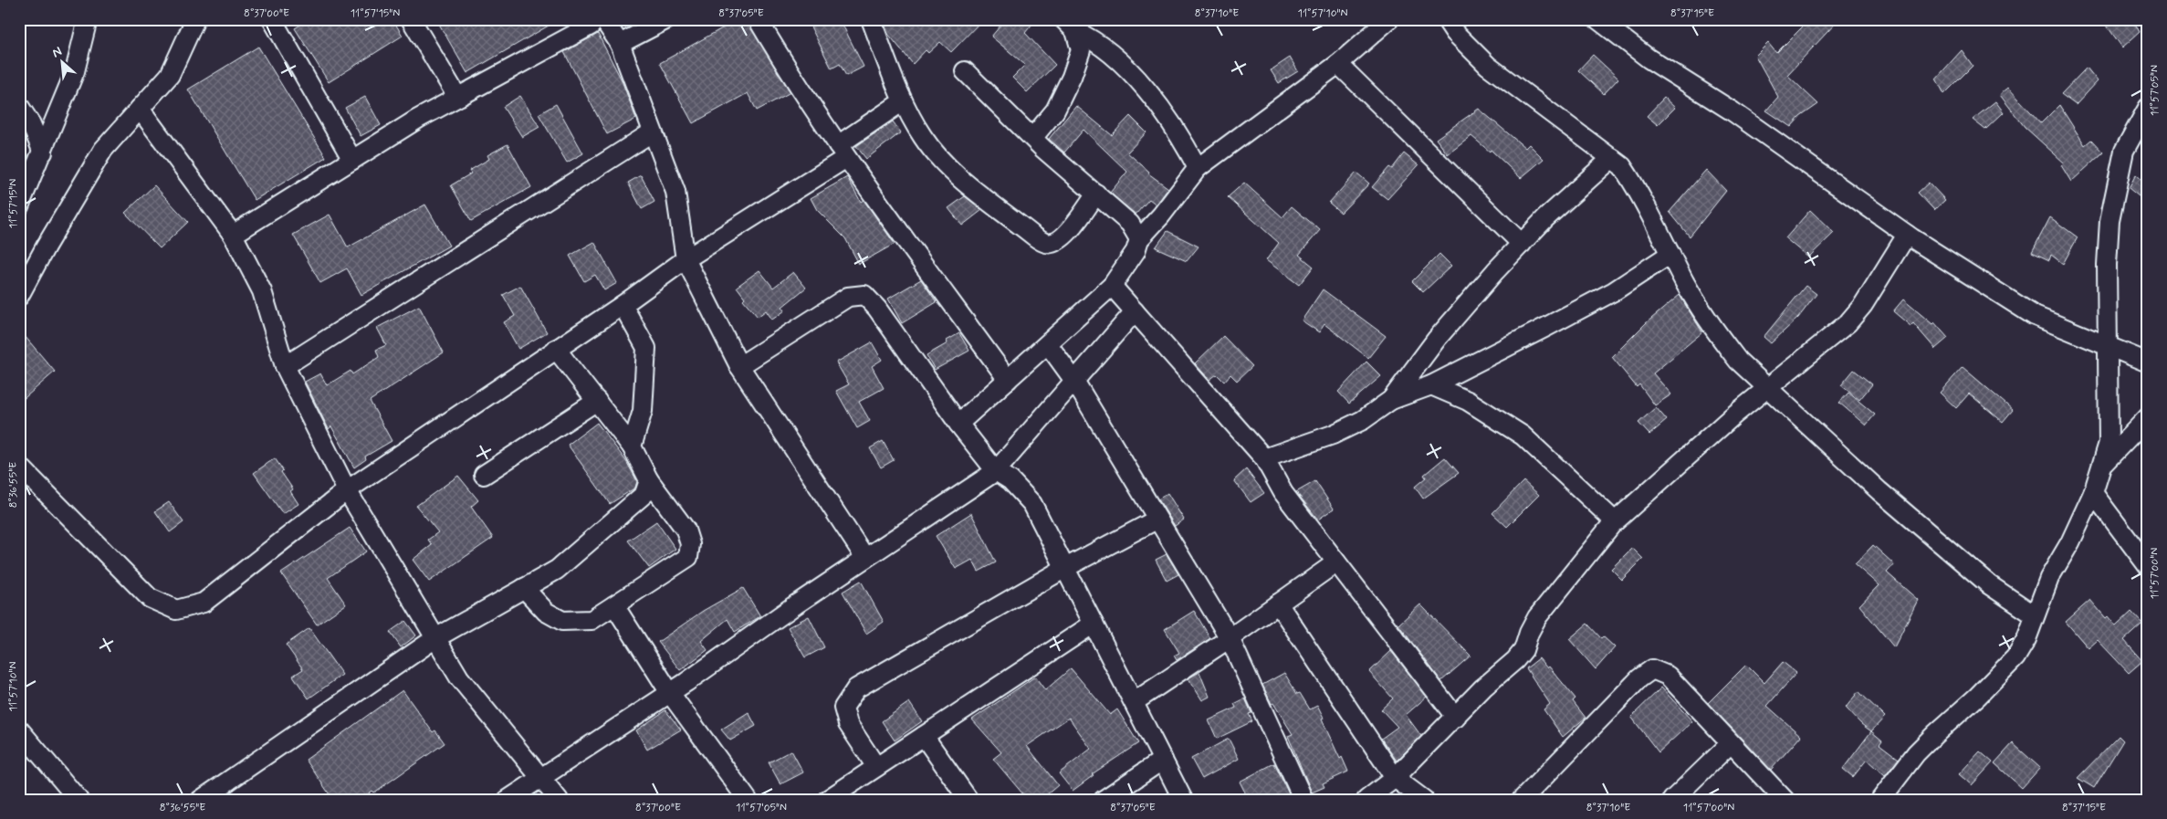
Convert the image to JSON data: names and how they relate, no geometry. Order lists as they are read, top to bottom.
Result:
{
  "north": "top left",
  "coordinates": [
    "8°37'00\"E",
    "11°57'15\"N",
    "8°37'05\"E",
    "8°37'10\"E",
    "11°57'10\"N",
    "8°37'15\"E",
    "11°57'05\"N",
    "8°36'55\"E",
    "11°57'00\"N"
  ]
}
